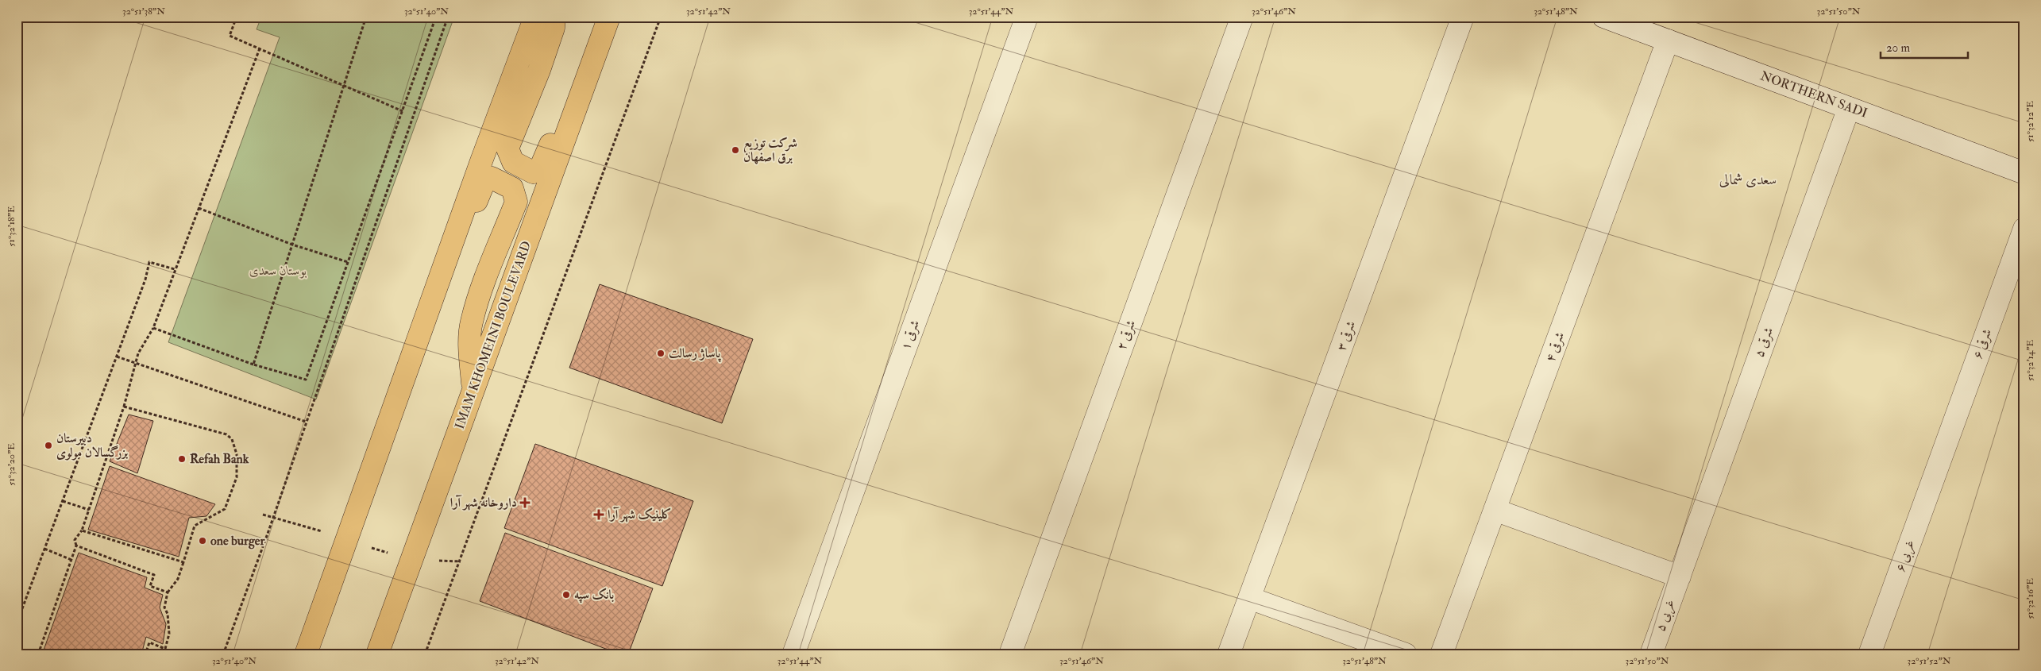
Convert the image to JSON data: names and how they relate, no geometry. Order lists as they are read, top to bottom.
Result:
{
  "streets": {
    "main road": ["IMAM KHOMEINI BOULEVARD"],
    "street": [
      "NORTHERN SADI",
      "۱ شرقی",
      "۲ شرقی",
      "۳ شرقی",
      "۵ شرقی",
      "۶ شرقی",
      "۴ شرقی",
      "۶ غربی",
      "۵ غربی"
    ]
  },
  "crossings": [
    ["NORTHERN SADI", "۵ شرقی"],
    ["NORTHERN SADI", "۴ شرقی"],
    ["۵ شرقی", "۵ غربی"],
    ["۶ شرقی", "۶ غربی"]
  ],
  "districts": ["سعدی شمالی"],
  "parks": ["بوستان سعدی"],
  "places": {
    "other": [
      "شرکت توزیع برق اصفهان",
      "پاساژ رسالت",
      "دبیرستان بزرگسالان مولوی",
      "Refah Bank",
      "one burger",
      "بانک سپه"
    ],
    "health": ["داروخانه شهر آرا", "کلینیک شهر آرا"]
  },
  "scale_bar": "20 m",
  "coordinates": [
    "32°51'38\"N",
    "32°51'40\"N",
    "32°51'42\"N",
    "32°51'44\"N",
    "32°51'46\"N",
    "32°51'48\"N",
    "32°51'50\"N",
    "51°32'12\"E",
    "51°32'18\"E",
    "51°32'14\"E",
    "51°32'20\"E",
    "51°32'16\"E",
    "32°51'52\"N"
  ]
}
